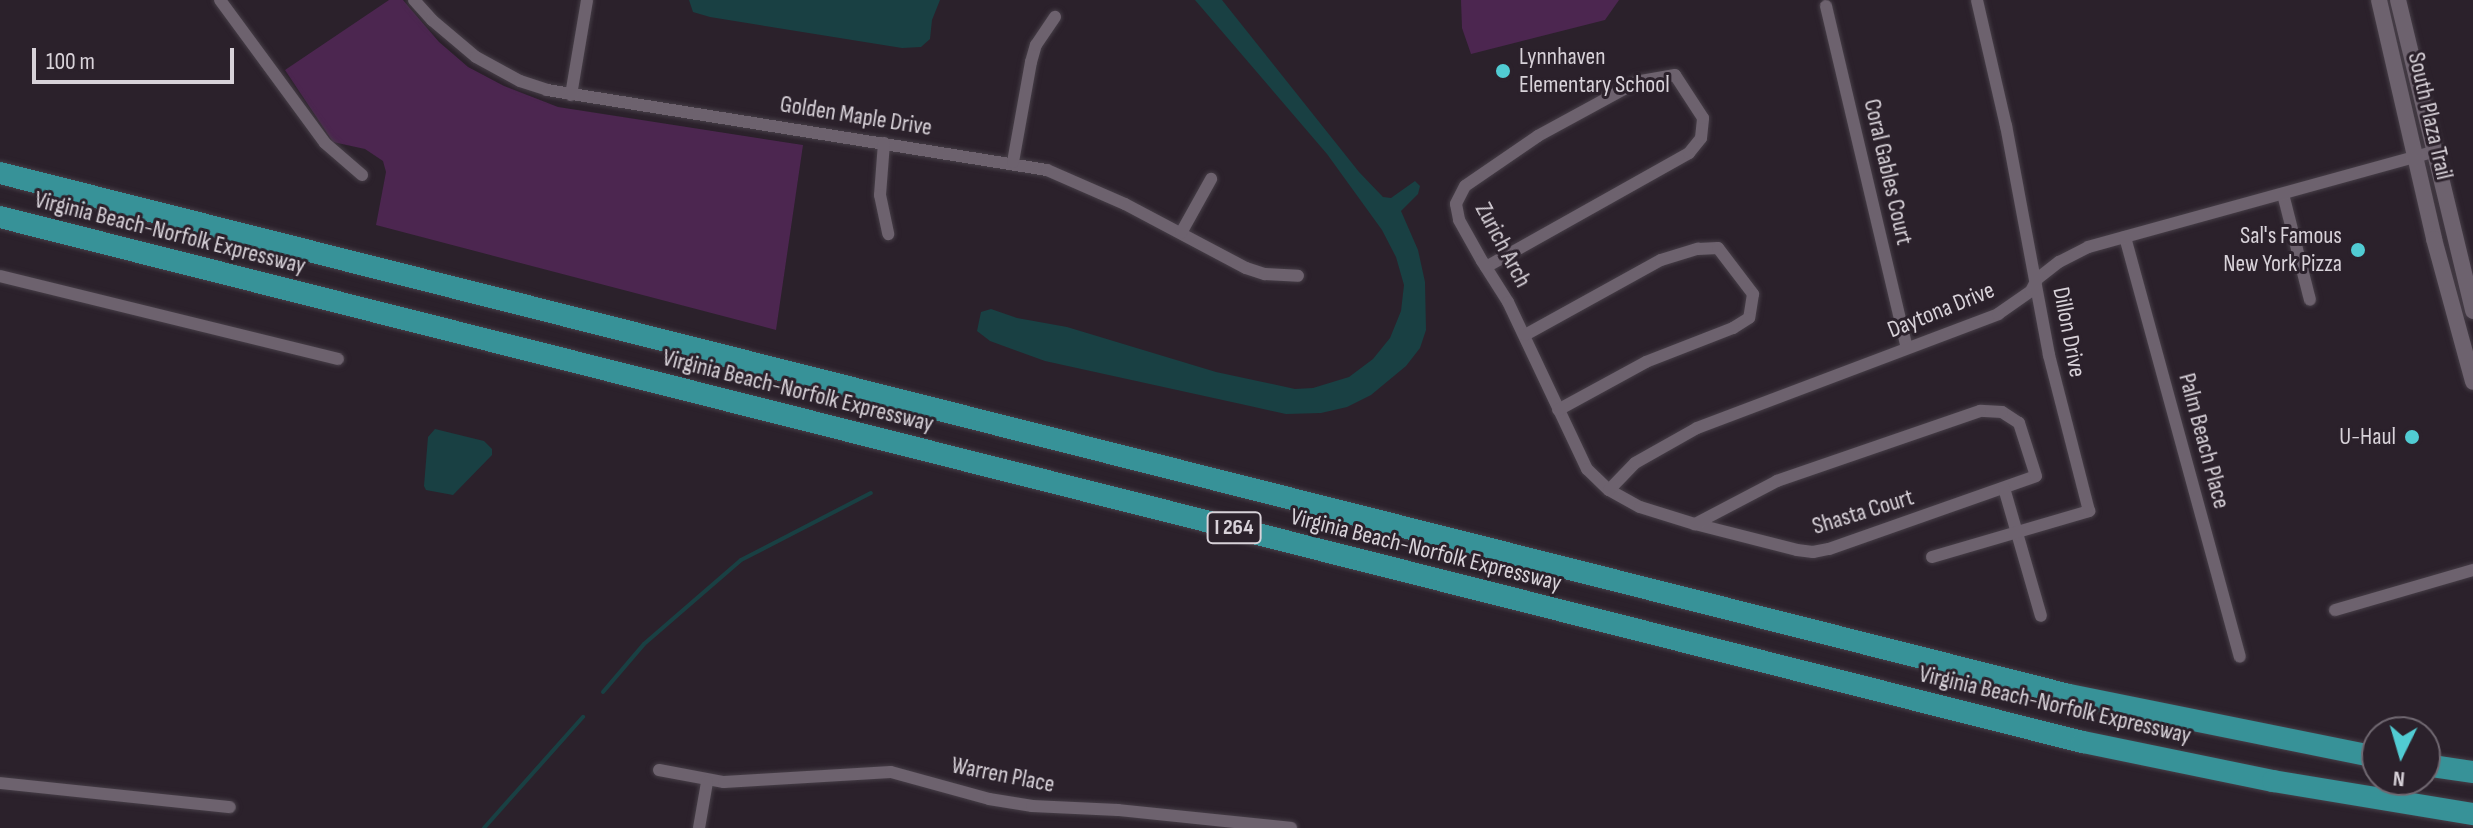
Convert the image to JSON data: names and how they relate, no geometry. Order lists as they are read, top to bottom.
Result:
{
  "streets": {
    "highway": ["Virginia Beach-Norfolk Expressway", "I 264"],
    "main road": ["South Plaza Trail"],
    "street": [
      "Golden Maple Drive",
      "Coral Gables Court",
      "Zurich Arch",
      "Daytona Drive",
      "Dillon Drive",
      "Palm Beach Place",
      "Shasta Court",
      "Warren Place"
    ]
  },
  "crossings": [
    ["South Plaza Trail", "Daytona Drive"],
    ["Coral Gables Court", "Daytona Drive"],
    ["Zurich Arch", "Daytona Drive"],
    ["Zurich Arch", "Shasta Court"],
    ["Daytona Drive", "Dillon Drive"],
    ["Daytona Drive", "Palm Beach Place"],
    ["Daytona Drive", "Shasta Court"]
  ],
  "places": ["Lynnhaven Elementary School", "Sal's Famous New York Pizza", "U-Haul"],
  "scale_bar": "100 m",
  "north": "bottom"
}
